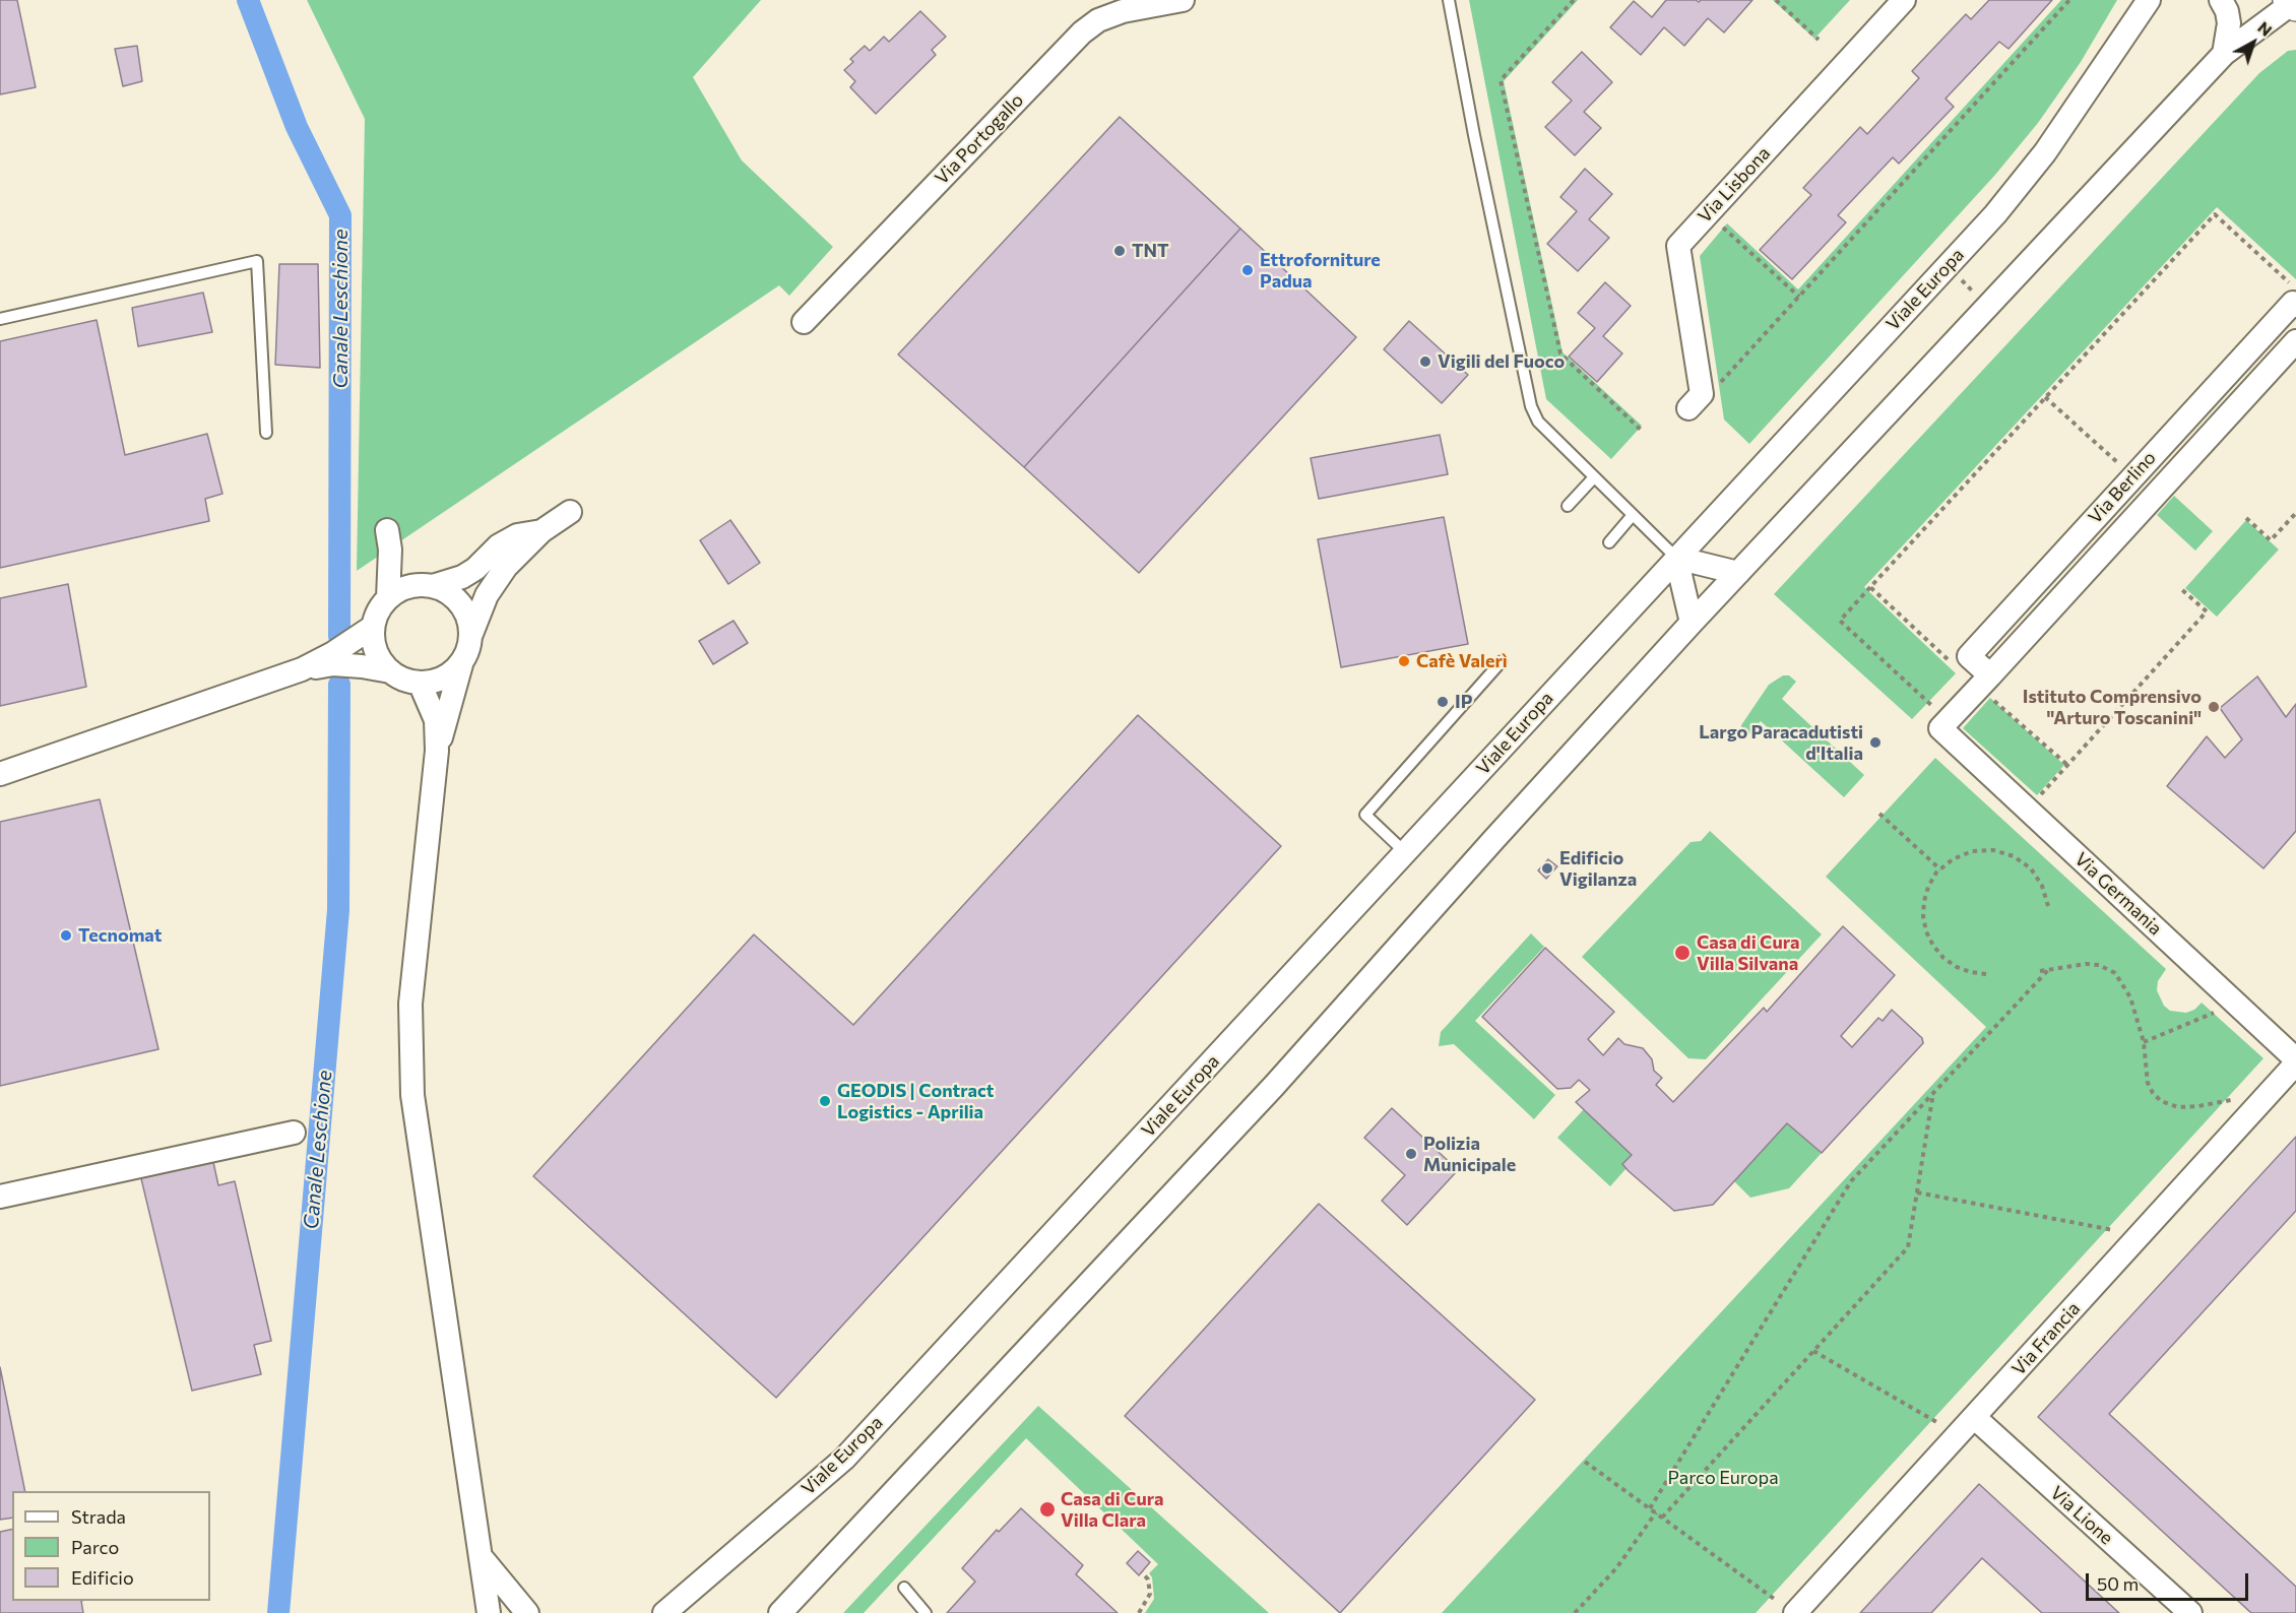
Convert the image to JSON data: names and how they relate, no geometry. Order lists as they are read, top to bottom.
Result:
{
  "streets": {
    "street": [
      "Via Portogallo",
      "Via Lisbona",
      "Viale Europa",
      "Via Berlino",
      "Via Germania",
      "Via Francia",
      "Via Lione"
    ]
  },
  "crossings": [
    ["Via Berlino", "Via Germania"],
    ["Via Germania", "Via Francia"],
    ["Via Francia", "Via Lione"]
  ],
  "water": ["Canale Leschione"],
  "parks": ["Parco Europa"],
  "places": [
    "TNT",
    "Ettroforniture Padua",
    "Vigili del Fuoco",
    "Cafè Valerì",
    "IP",
    "Istituto Comprensivo \"Arturo Toscanini\"",
    "Largo Paracadutisti d'Italia",
    "Edificio Vigilanza",
    "Tecnomat",
    "Casa di Cura Villa Silvana",
    "GEODIS | Contract Logistics - Aprilia",
    "Polizia Municipale",
    "Casa di Cura Villa Clara"
  ],
  "legend": ["Strada", "Parco", "Edificio"],
  "scale_bar": "50 m",
  "north": "top right"
}
